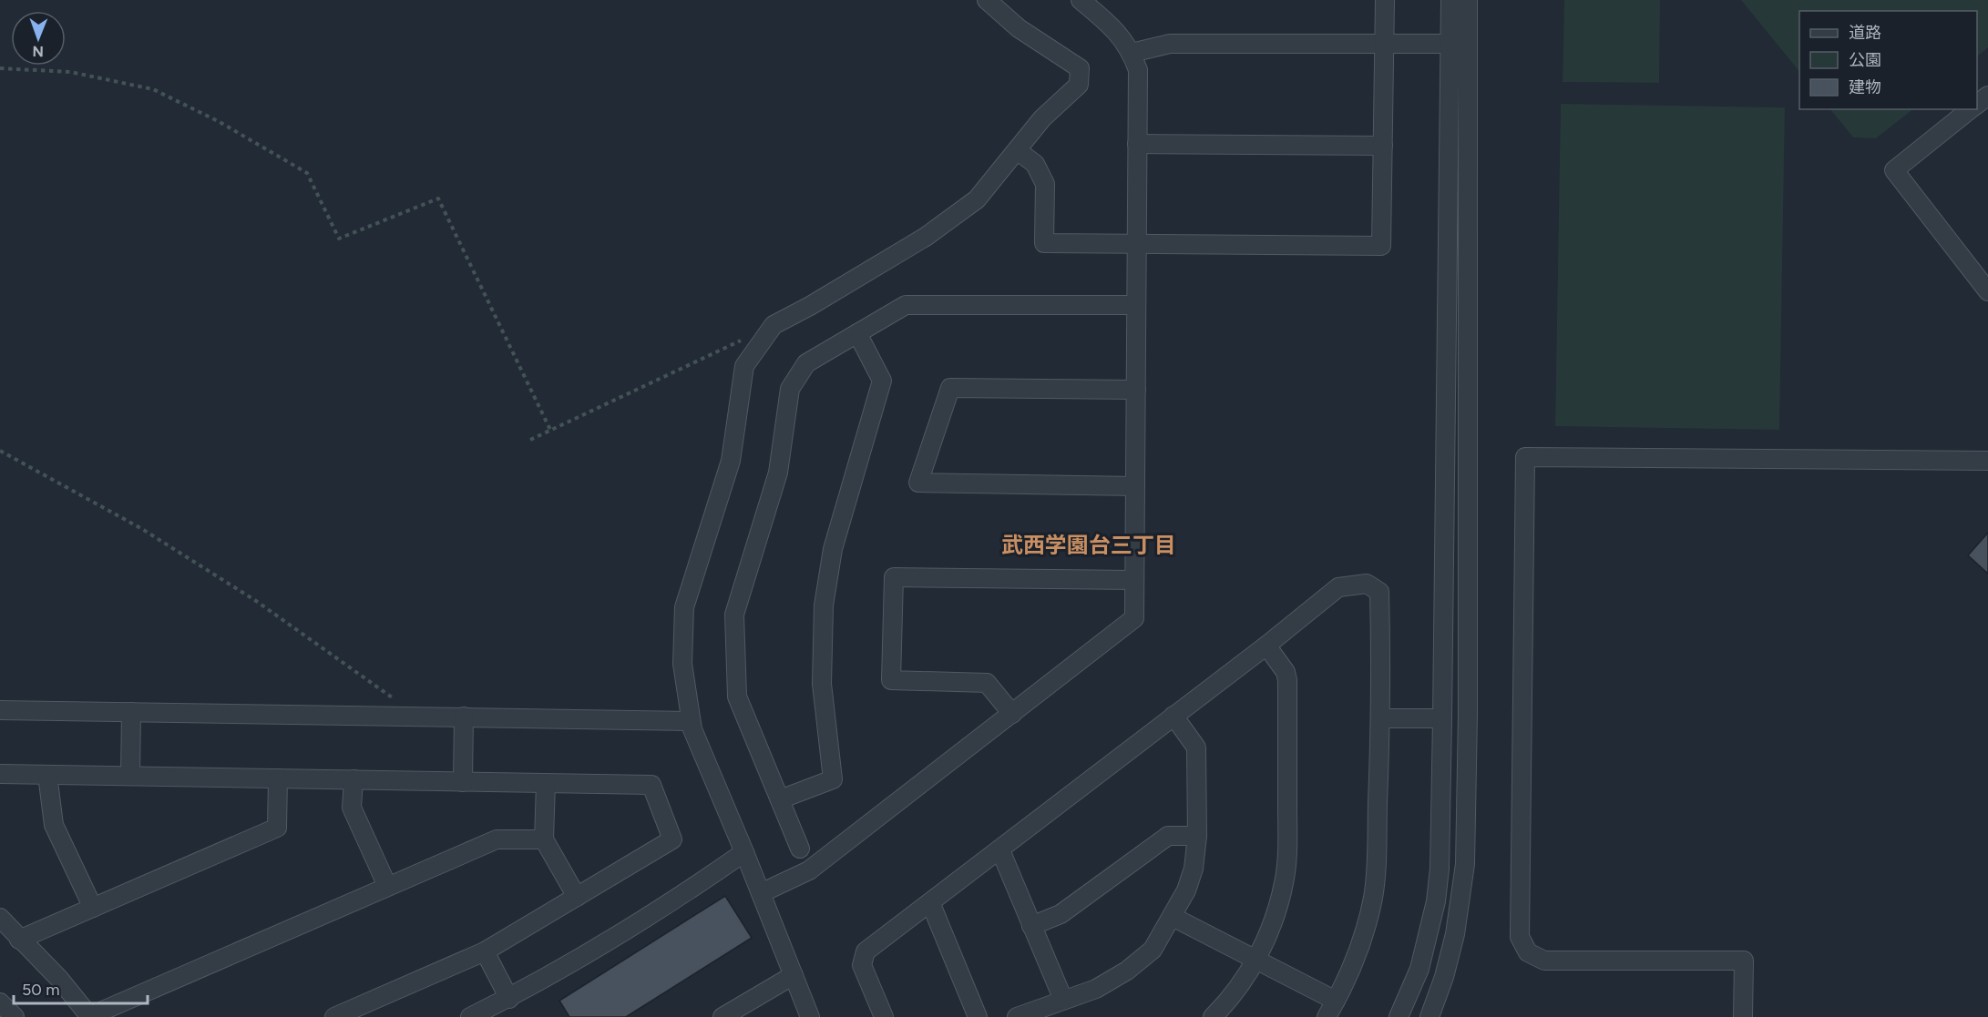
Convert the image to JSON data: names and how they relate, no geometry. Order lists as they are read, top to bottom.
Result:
{
  "districts": ["武西学園台三丁目"],
  "legend": ["道路", "公園", "建物"],
  "scale_bar": "50 m",
  "north": "bottom"
}
